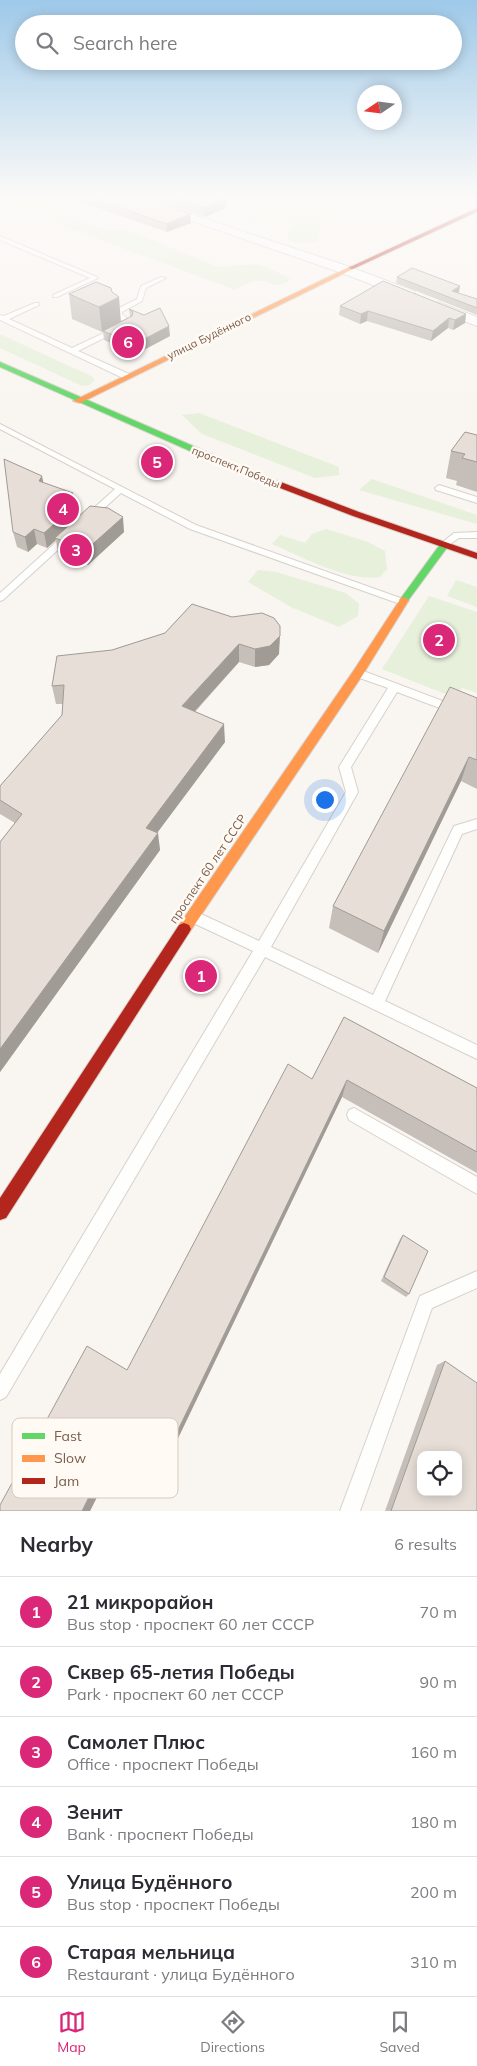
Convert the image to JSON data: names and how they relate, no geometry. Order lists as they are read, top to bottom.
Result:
{
  "streets": {
    "main road": ["улица Будённого", "проспект Победы", "проспект 60 лет СССР"]
  },
  "crossings": [
    ["улица Будённого", "проспект Победы"],
    ["проспект Победы", "проспект 60 лет СССР"]
  ],
  "legend": ["Fast", "Slow", "Jam"],
  "north": "left",
  "page": {
    "search": "Search here",
    "pins": [
      "6",
      "5",
      "4",
      "3",
      "2",
      "1"
    ],
    "heading": ["Nearby", "6 results"],
    "list": [
      {
        "mark": "1",
        "name": "21 микрорайон",
        "note": "Bus stop · проспект 60 лет СССР",
        "value": "70 m"
      },
      {
        "mark": "2",
        "name": "Сквер 65-летия Победы",
        "note": "Park · проспект 60 лет СССР",
        "value": "90 m"
      },
      {
        "mark": "3",
        "name": "Самолет Плюс",
        "note": "Office · проспект Победы",
        "value": "160 m"
      },
      {
        "mark": "4",
        "name": "Зенит",
        "note": "Bank · проспект Победы",
        "value": "180 m"
      },
      {
        "mark": "5",
        "name": "Улица Будённого",
        "note": "Bus stop · проспект Победы",
        "value": "200 m"
      },
      {
        "mark": "6",
        "name": "Старая мельница",
        "note": "Restaurant · улица Будённого",
        "value": "310 m"
      }
    ],
    "nav": ["Map", "Directions", "Saved"]
  }
}
